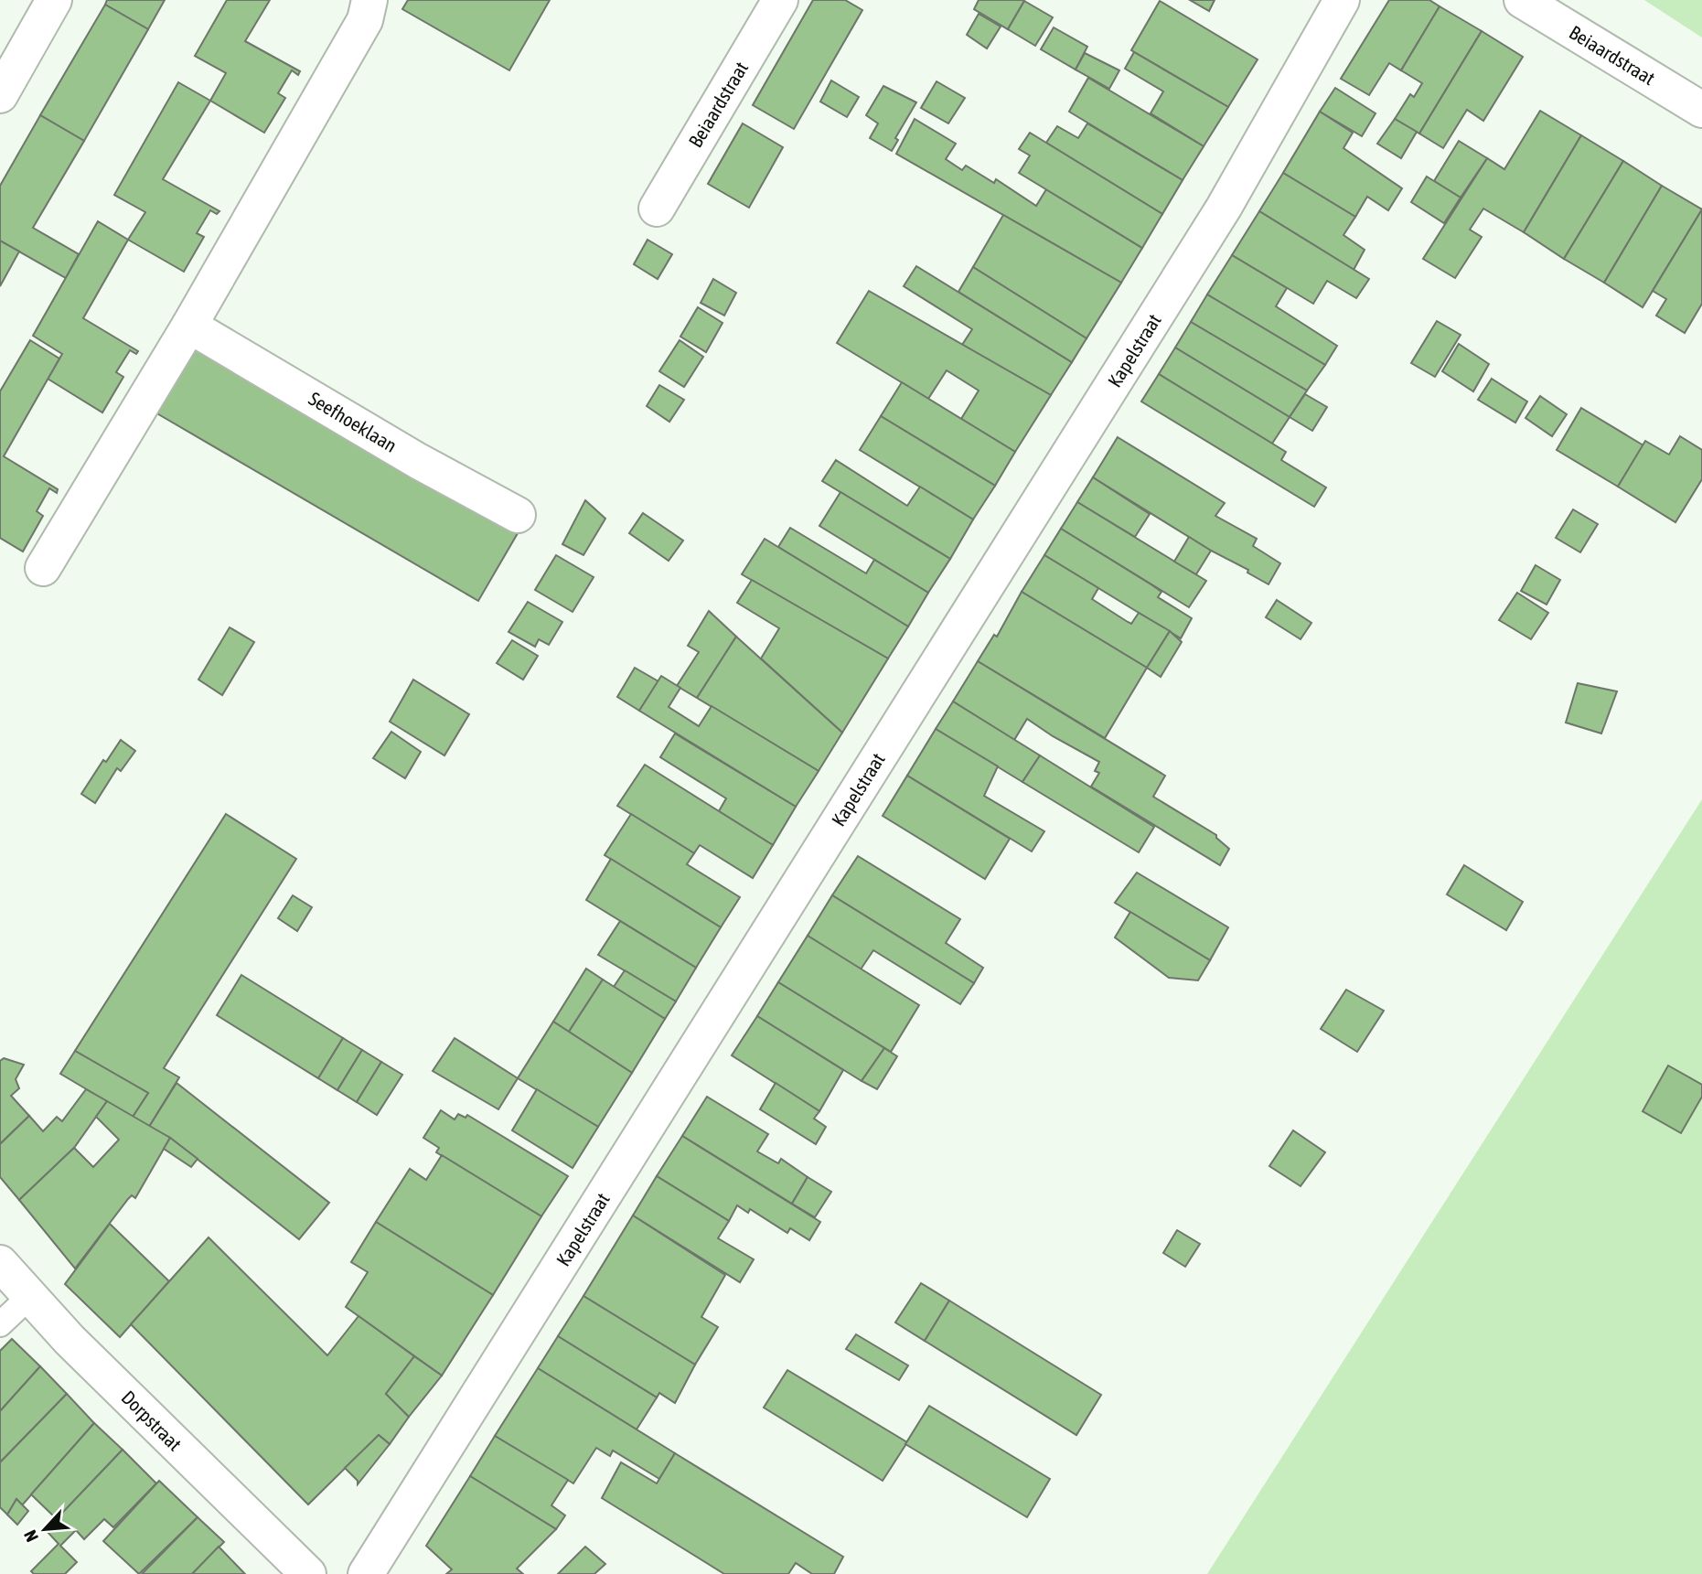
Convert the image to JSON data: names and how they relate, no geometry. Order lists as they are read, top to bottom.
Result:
{
  "streets": {
    "street": [
      "Beiaardstraat",
      "Kapelstraat",
      "Seefhoeklaan",
      "Dorpstraat"
    ]
  },
  "north": "bottom left"
}
